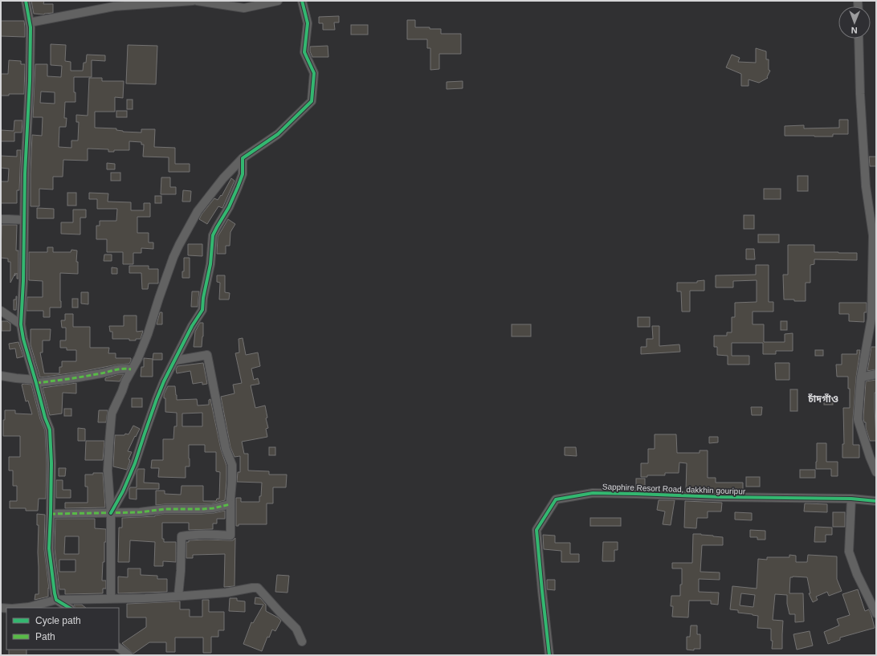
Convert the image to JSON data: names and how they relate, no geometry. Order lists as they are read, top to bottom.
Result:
{
  "streets": {
    "street": ["Sapphire Resort Road, dakkhin gouripur"]
  },
  "districts": ["চাঁদগাঁও"],
  "legend": ["Cycle path", "Path"],
  "north": "bottom"
}
